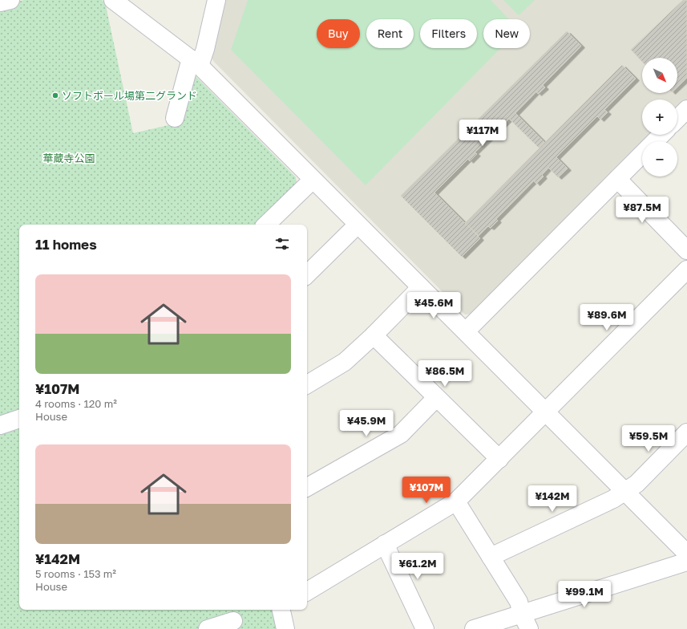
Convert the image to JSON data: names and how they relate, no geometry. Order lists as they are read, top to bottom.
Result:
{
  "parks": ["華蔵寺公園"],
  "places": ["ソフトボール場第二グランド"],
  "north": "bottom right",
  "page": {
    "chip": [
      "Buy",
      "Rent",
      "Filters",
      "New"
    ],
    "map_buttons": ["+", "−"],
    "price": [
      "¥117M",
      "¥87.5M",
      "¥45.6M",
      "¥89.6M",
      "¥86.5M",
      "¥45.9M",
      "¥59.5M",
      "¥107M",
      "¥142M",
      "¥61.2M",
      "¥99.1M"
    ],
    "heading": "11 homes",
    "list": [
      {
        "name": "¥107M",
        "note": "4 rooms · 120 m² · House"
      },
      {
        "name": "¥142M",
        "note": "5 rooms · 153 m² · House"
      }
    ]
  }
}
